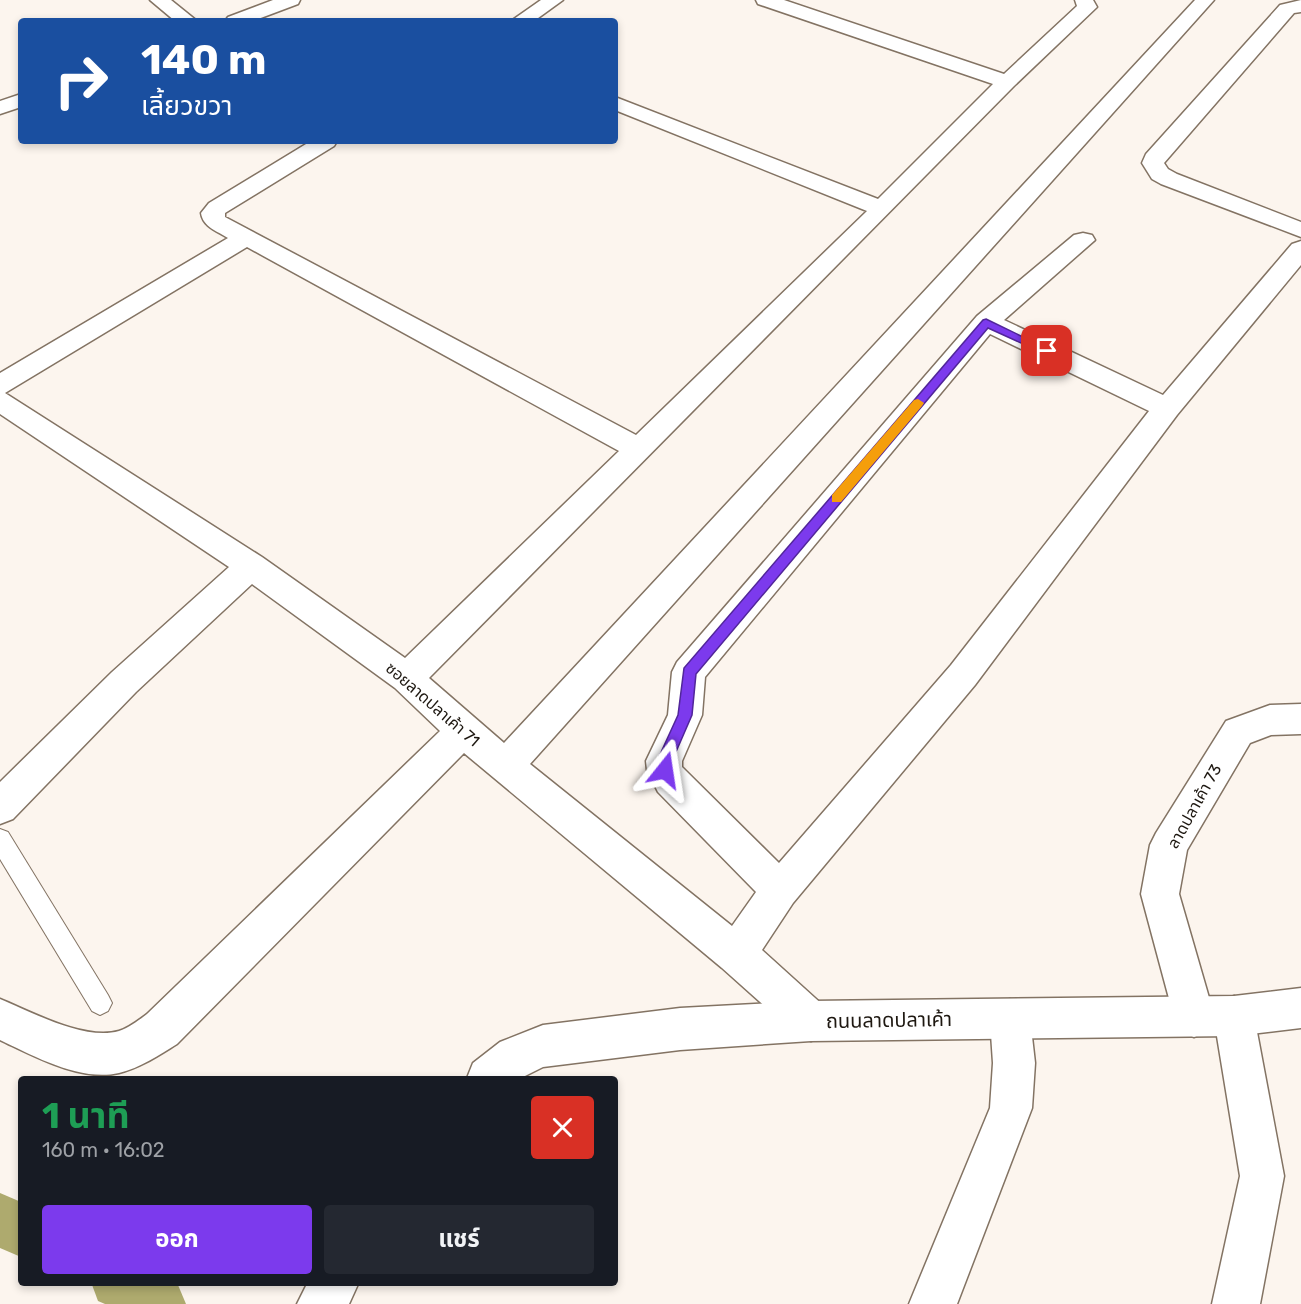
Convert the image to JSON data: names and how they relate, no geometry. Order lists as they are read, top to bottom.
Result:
{
  "streets": {
    "street": ["ซอยลาดปลาเค้า 71", "ลาดปลาเค้า 73", "ถนนลาดปลาเค้า"]
  },
  "crossings": [
    ["ซอยลาดปลาเค้า 71", "ถนนลาดปลาเค้า"],
    ["ลาดปลาเค้า 73", "ถนนลาดปลาเค้า"]
  ],
  "page": {
    "turn": ["140 m", "เลี้ยวขวา"],
    "heading": ["1 นาที", "160 m · 16:02"],
    "buttons": ["ออก", "แชร์"]
  }
}
